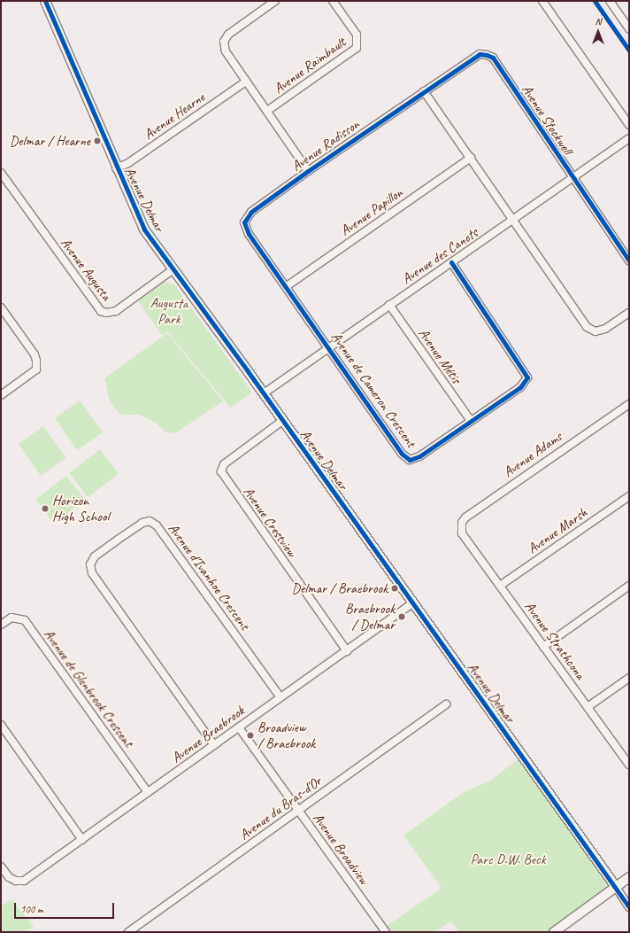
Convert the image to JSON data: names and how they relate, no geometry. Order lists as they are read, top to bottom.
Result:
{
  "streets": {
    "street": [
      "Avenue Raimbault",
      "Avenue Hearne",
      "Avenue Stockwell",
      "Avenue Radisson",
      "Avenue Delmar",
      "Avenue Papillon",
      "Avenue des Canots",
      "Avenue Augusta",
      "Avenue Métis",
      "Avenue de Cameron Crescent",
      "Avenue Adams",
      "Avenue Crestview",
      "Avenue Marsh",
      "Avenue d'Ivanhoe Crescent",
      "Avenue Strathcona",
      "Avenue de Glenbrook Crescent",
      "Avenue Braebrook",
      "Avenue du Bras-d'Or",
      "Avenue Broadview"
    ]
  },
  "crossings": [
    ["Avenue Raimbault", "Avenue Hearne"],
    ["Avenue Raimbault", "Avenue Radisson"],
    ["Avenue Hearne", "Avenue Delmar"],
    ["Avenue Stockwell", "Avenue Radisson"],
    ["Avenue Stockwell", "Avenue des Canots"],
    ["Avenue Radisson", "Avenue de Cameron Crescent"],
    ["Avenue Delmar", "Avenue des Canots"],
    ["Avenue Delmar", "Avenue Augusta"],
    ["Avenue Delmar", "Avenue Crestview"],
    ["Avenue Delmar", "Avenue Braebrook"],
    ["Avenue Papillon", "Avenue de Cameron Crescent"],
    ["Avenue des Canots", "Avenue Métis"],
    ["Avenue des Canots", "Avenue de Cameron Crescent"],
    ["Avenue Métis", "Avenue de Cameron Crescent"],
    ["Avenue Adams", "Avenue Strathcona"],
    ["Avenue Crestview", "Avenue Braebrook"],
    ["Avenue Marsh", "Avenue Strathcona"],
    ["Avenue d'Ivanhoe Crescent", "Avenue Braebrook"],
    ["Avenue de Glenbrook Crescent", "Avenue Braebrook"],
    ["Avenue Braebrook", "Avenue Broadview"],
    ["Avenue du Bras-d'Or", "Avenue Broadview"]
  ],
  "parks": ["Augusta Park", "Parc D.W. Beck"],
  "places": [
    "Delmar / Hearne",
    "Horizon High School",
    "Delmar / Braebrook",
    "Braebrook / Delmar",
    "Broadview / Braebrook"
  ],
  "scale_bar": "100 m",
  "north": "top"
}
